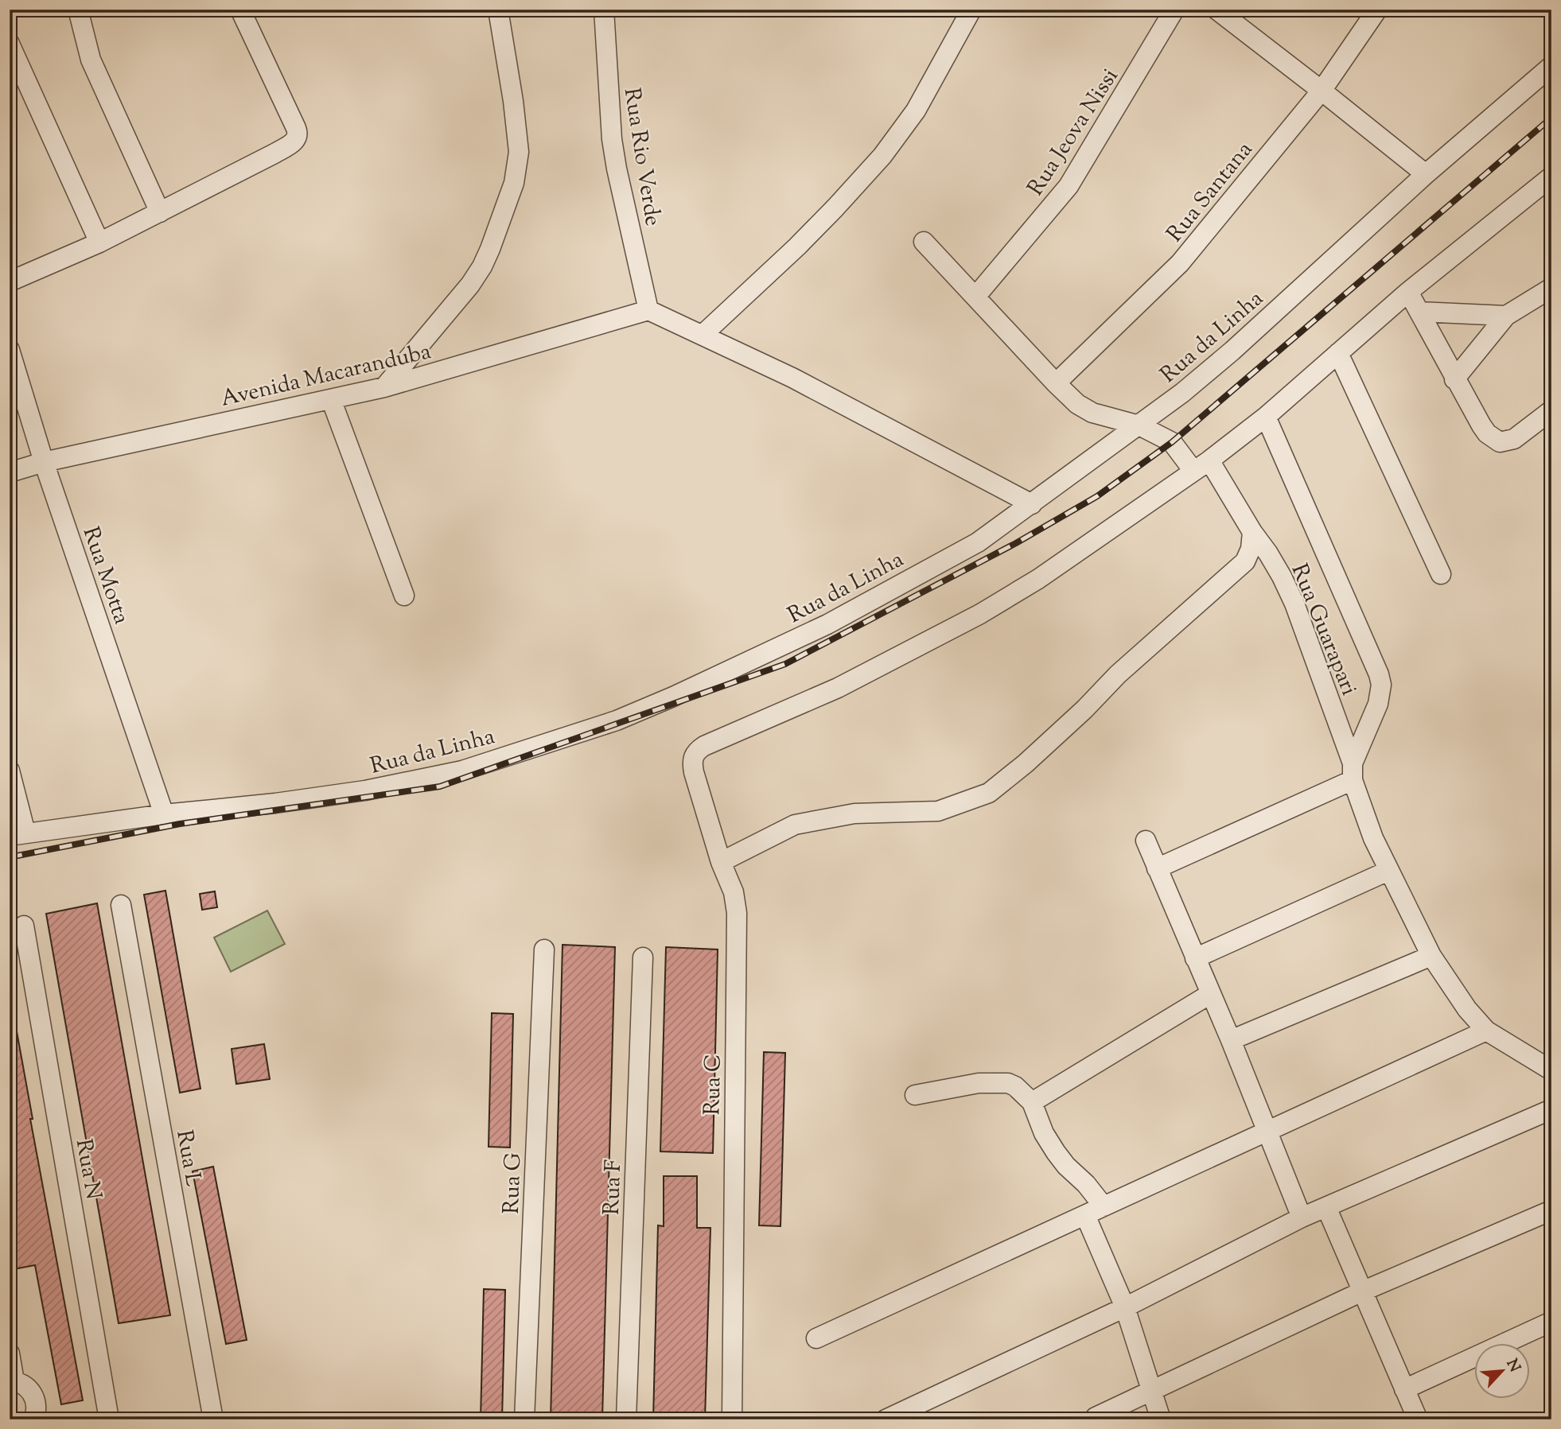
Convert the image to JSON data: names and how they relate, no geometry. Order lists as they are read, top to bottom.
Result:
{
  "streets": {
    "street": [
      "Rua Jeova Nissi",
      "Rua Rio Verde",
      "Rua Santana",
      "Rua da Linha",
      "Avenida Macaranduba",
      "Rua Motta",
      "Rua Guarapari",
      "Rua C",
      "Rua L",
      "Rua N",
      "Rua G",
      "Rua F"
    ]
  },
  "crossings": [
    ["Rua Jeova Nissi", "Rua Guarapari"],
    ["Rua Rio Verde", "Avenida Macaranduba"],
    ["Rua Santana", "Rua Guarapari"],
    ["Rua da Linha", "Rua Motta"],
    ["Rua da Linha", "Rua Guarapari"],
    ["Avenida Macaranduba", "Rua Motta"],
    ["Rua Guarapari", "Rua C"]
  ],
  "north": "top right"
}
